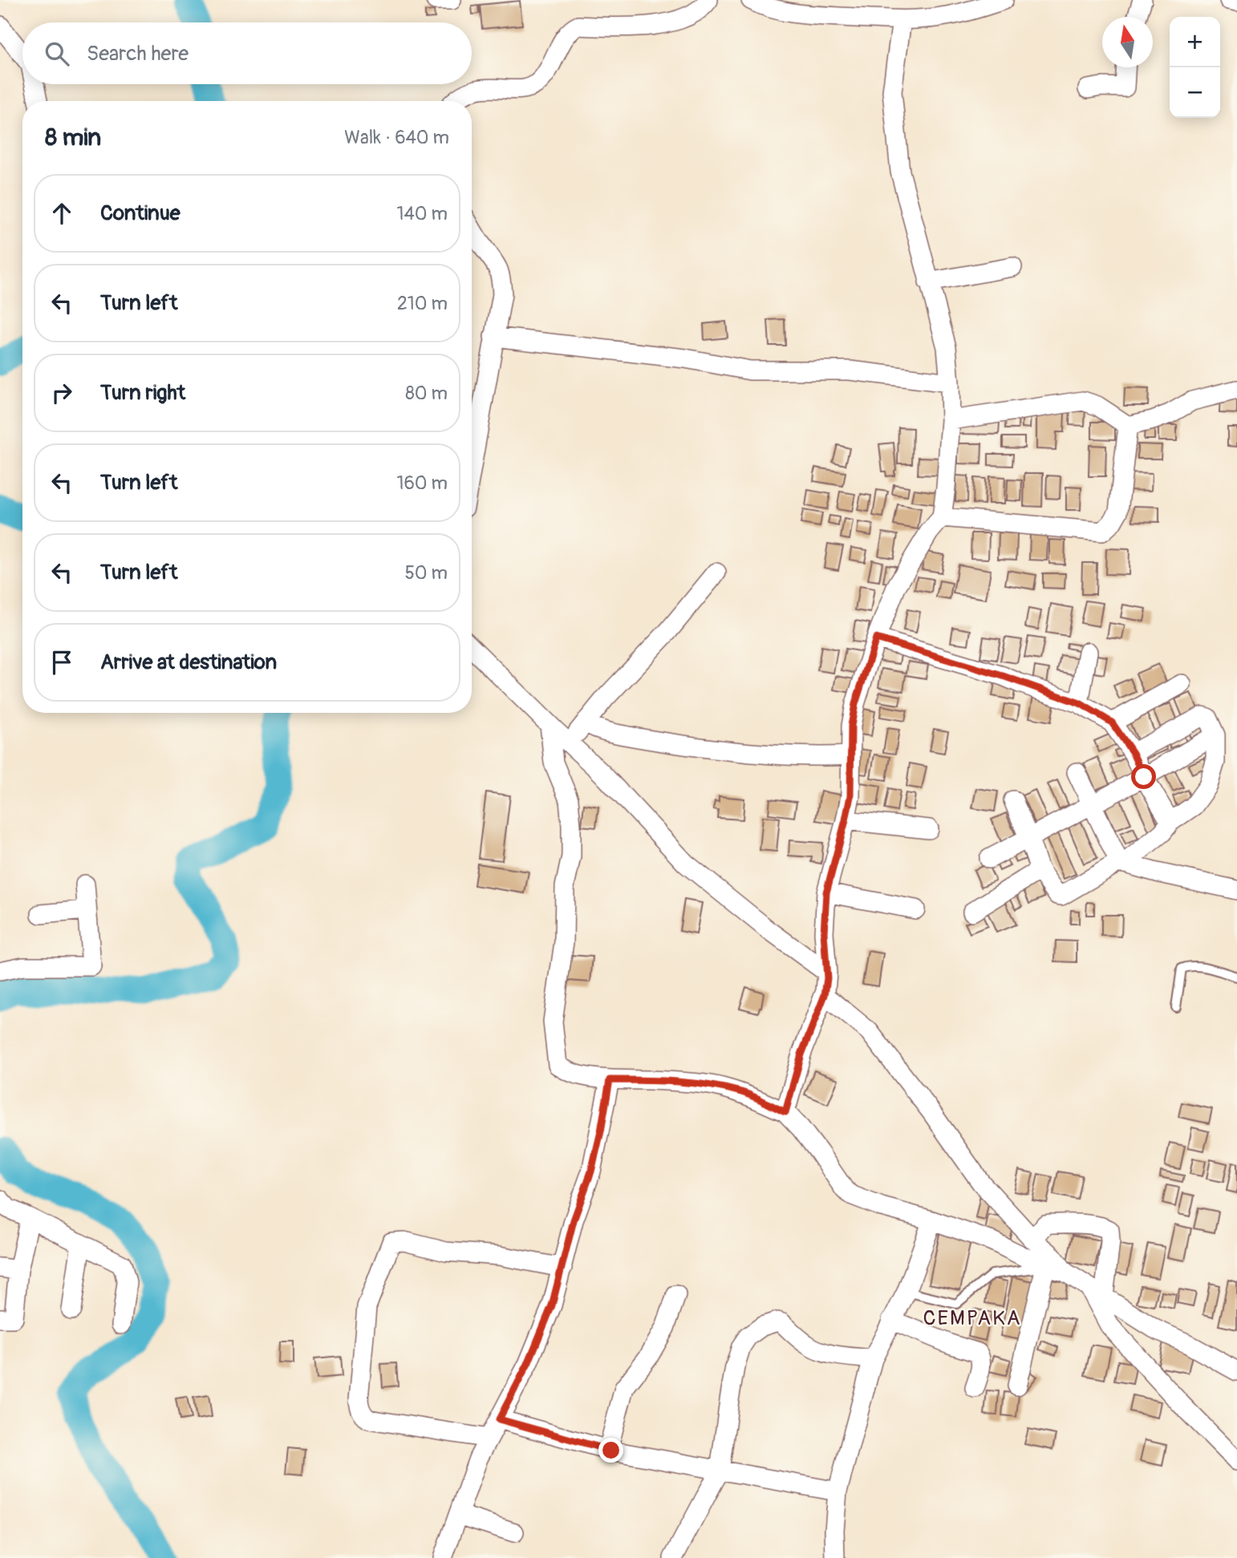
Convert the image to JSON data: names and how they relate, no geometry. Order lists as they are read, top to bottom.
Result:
{
  "districts": ["CEMPAKA"],
  "north": "top",
  "page": {
    "map_buttons": ["+", "−"],
    "search": "Search here",
    "heading": ["8 min", "Walk · 640 m"],
    "list": [
      ["Continue", "140 m"],
      ["Turn left", "210 m"],
      ["Turn right", "80 m"],
      ["Turn left", "160 m"],
      ["Turn left", "50 m"],
      "Arrive at destination"
    ]
  }
}
